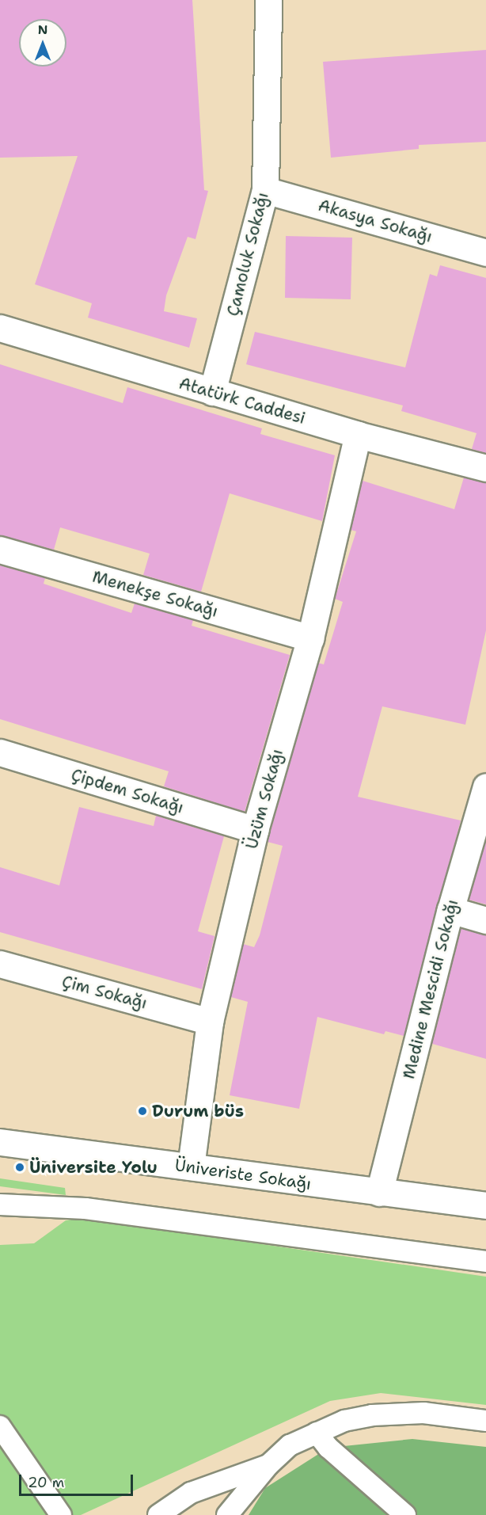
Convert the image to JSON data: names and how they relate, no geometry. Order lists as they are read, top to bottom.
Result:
{
  "streets": {
    "street": [
      "Akasya Sokağı",
      "Çamoluk Sokağı",
      "Atatürk Caddesi",
      "Menekşe Sokağı",
      "Çipdem Sokağı",
      "Üzüm Sokağı",
      "Medine Mescidi Sokağı",
      "Çim Sokağı",
      "Üniveriste Sokağı"
    ]
  },
  "crossings": [
    ["Akasya Sokağı", "Çamoluk Sokağı"],
    ["Çamoluk Sokağı", "Atatürk Caddesi"],
    ["Atatürk Caddesi", "Üzüm Sokağı"],
    ["Menekşe Sokağı", "Üzüm Sokağı"],
    ["Çipdem Sokağı", "Üzüm Sokağı"],
    ["Üzüm Sokağı", "Çim Sokağı"],
    ["Üzüm Sokağı", "Üniveriste Sokağı"],
    ["Medine Mescidi Sokağı", "Üniveriste Sokağı"]
  ],
  "places": ["Durum büs", "Üniversite Yolu"],
  "scale_bar": "20 m",
  "north": "top"
}
